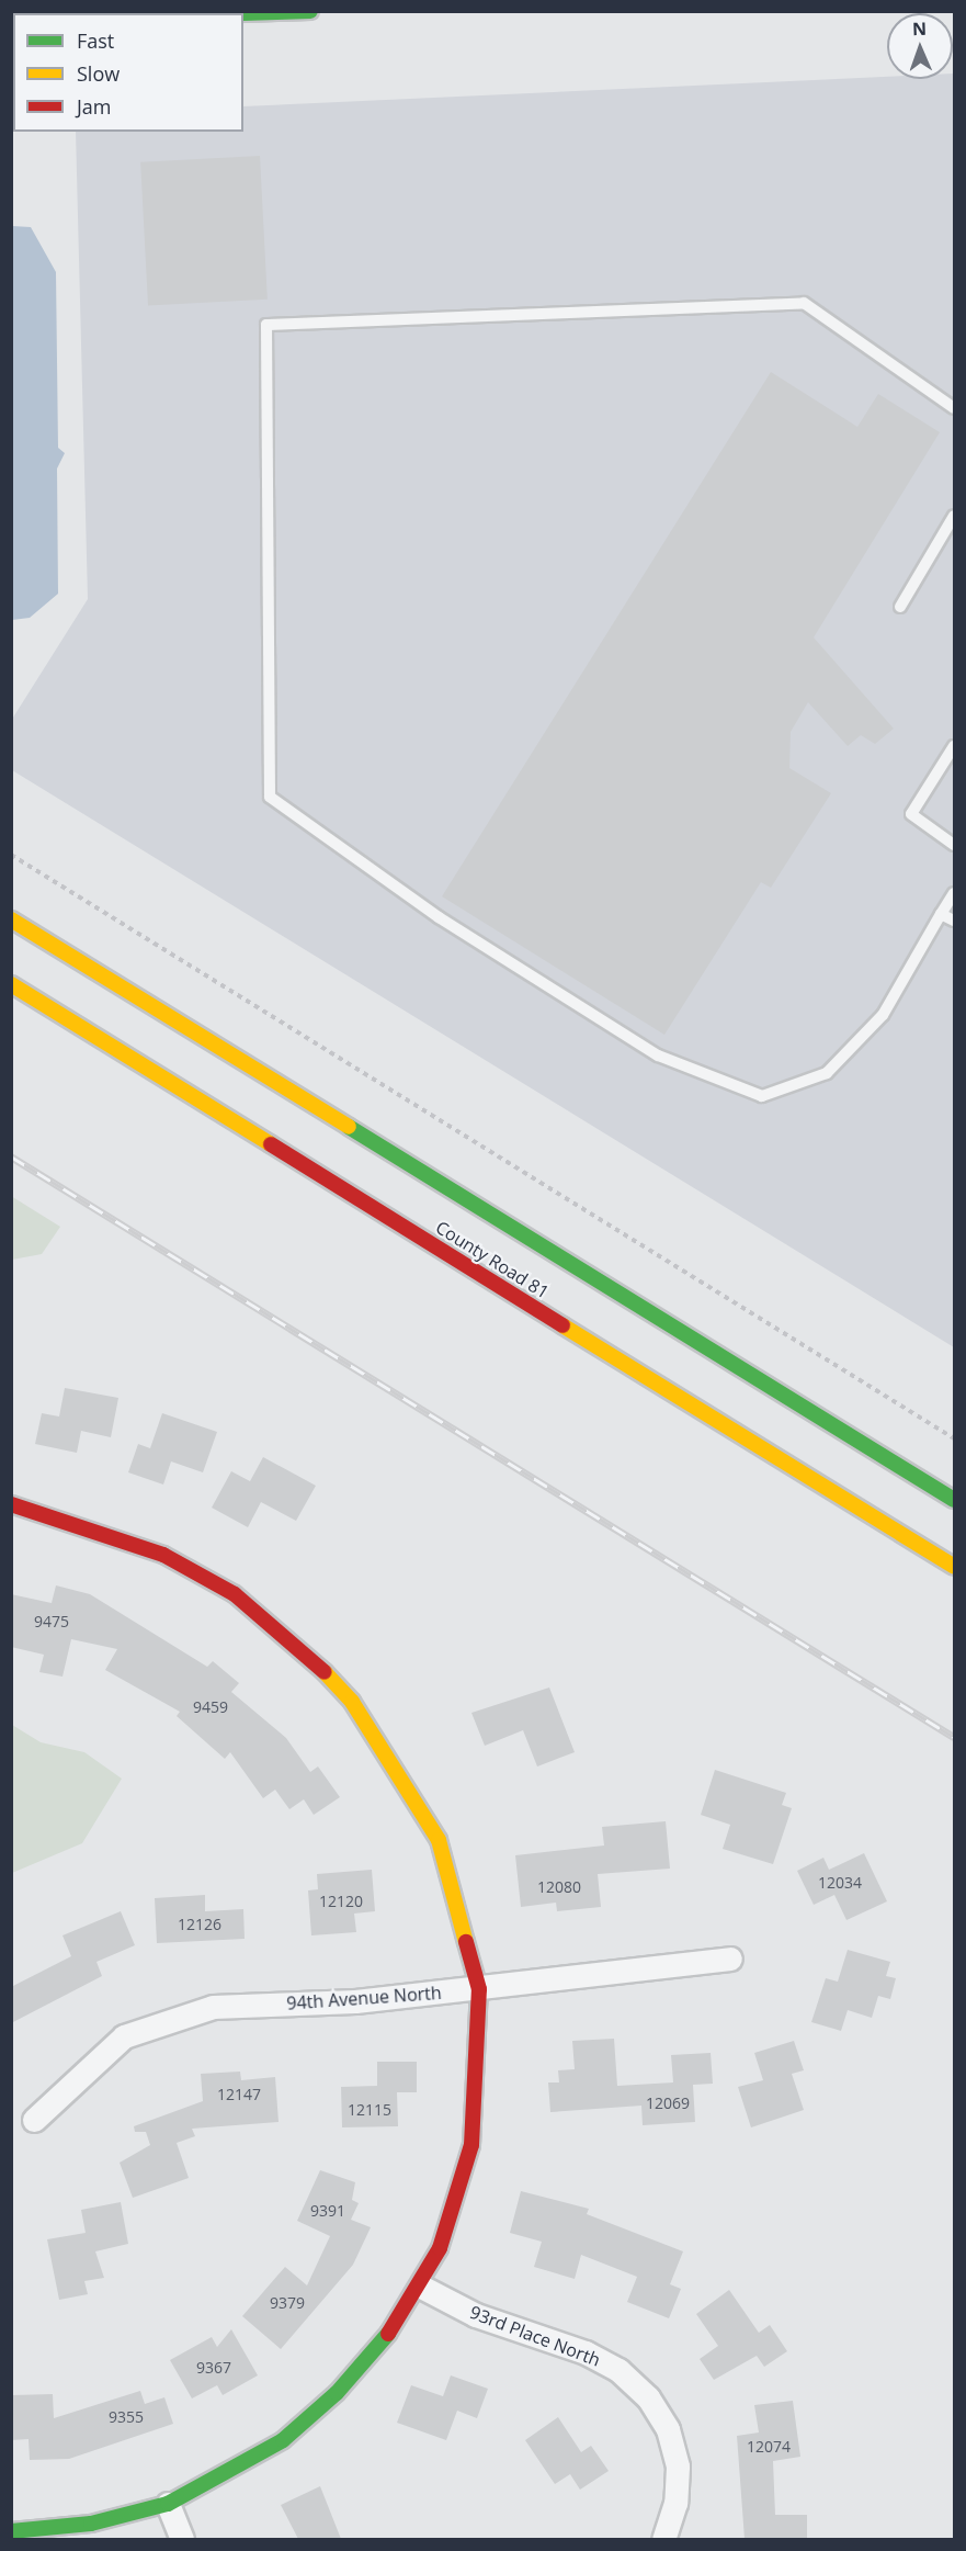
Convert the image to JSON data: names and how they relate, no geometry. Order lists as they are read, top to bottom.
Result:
{
  "streets": {
    "main road": ["County Road 81"],
    "street": ["94th Avenue North", "93rd Place North"]
  },
  "house_numbers": [
    "9475",
    "9459",
    "12034",
    "12080",
    "12120",
    "12126",
    "12147",
    "12069",
    "12115",
    "9391",
    "9379",
    "9367",
    "9355",
    "12074"
  ],
  "legend": ["Fast", "Slow", "Jam"],
  "north": "top"
}
